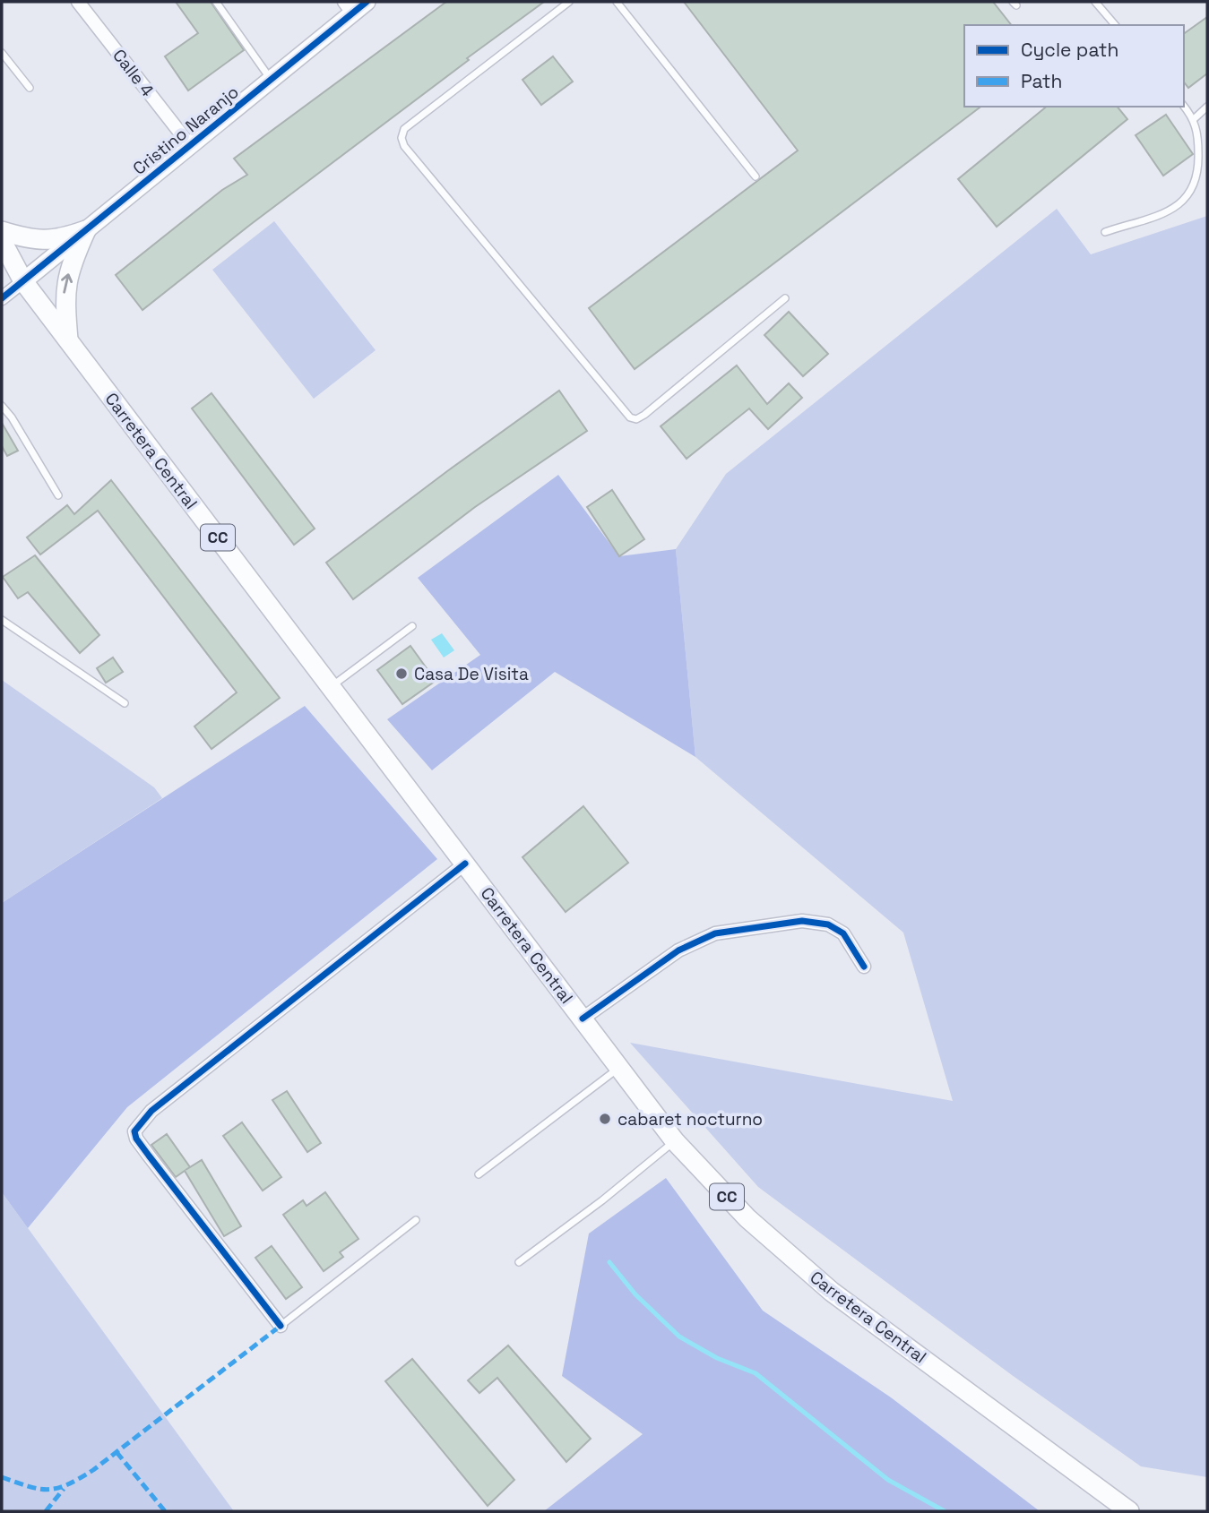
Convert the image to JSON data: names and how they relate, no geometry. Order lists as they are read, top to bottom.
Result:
{
  "streets": {
    "main road": ["Carretera Central", "CC"],
    "street": ["Calle 4", "Cristino Naranjo"]
  },
  "crossings": [
    ["Calle 4", "Cristino Naranjo"],
    ["Cristino Naranjo", "Carretera Central"]
  ],
  "places": ["Casa De Visita", "cabaret nocturno"],
  "legend": ["Cycle path", "Path"]
}
